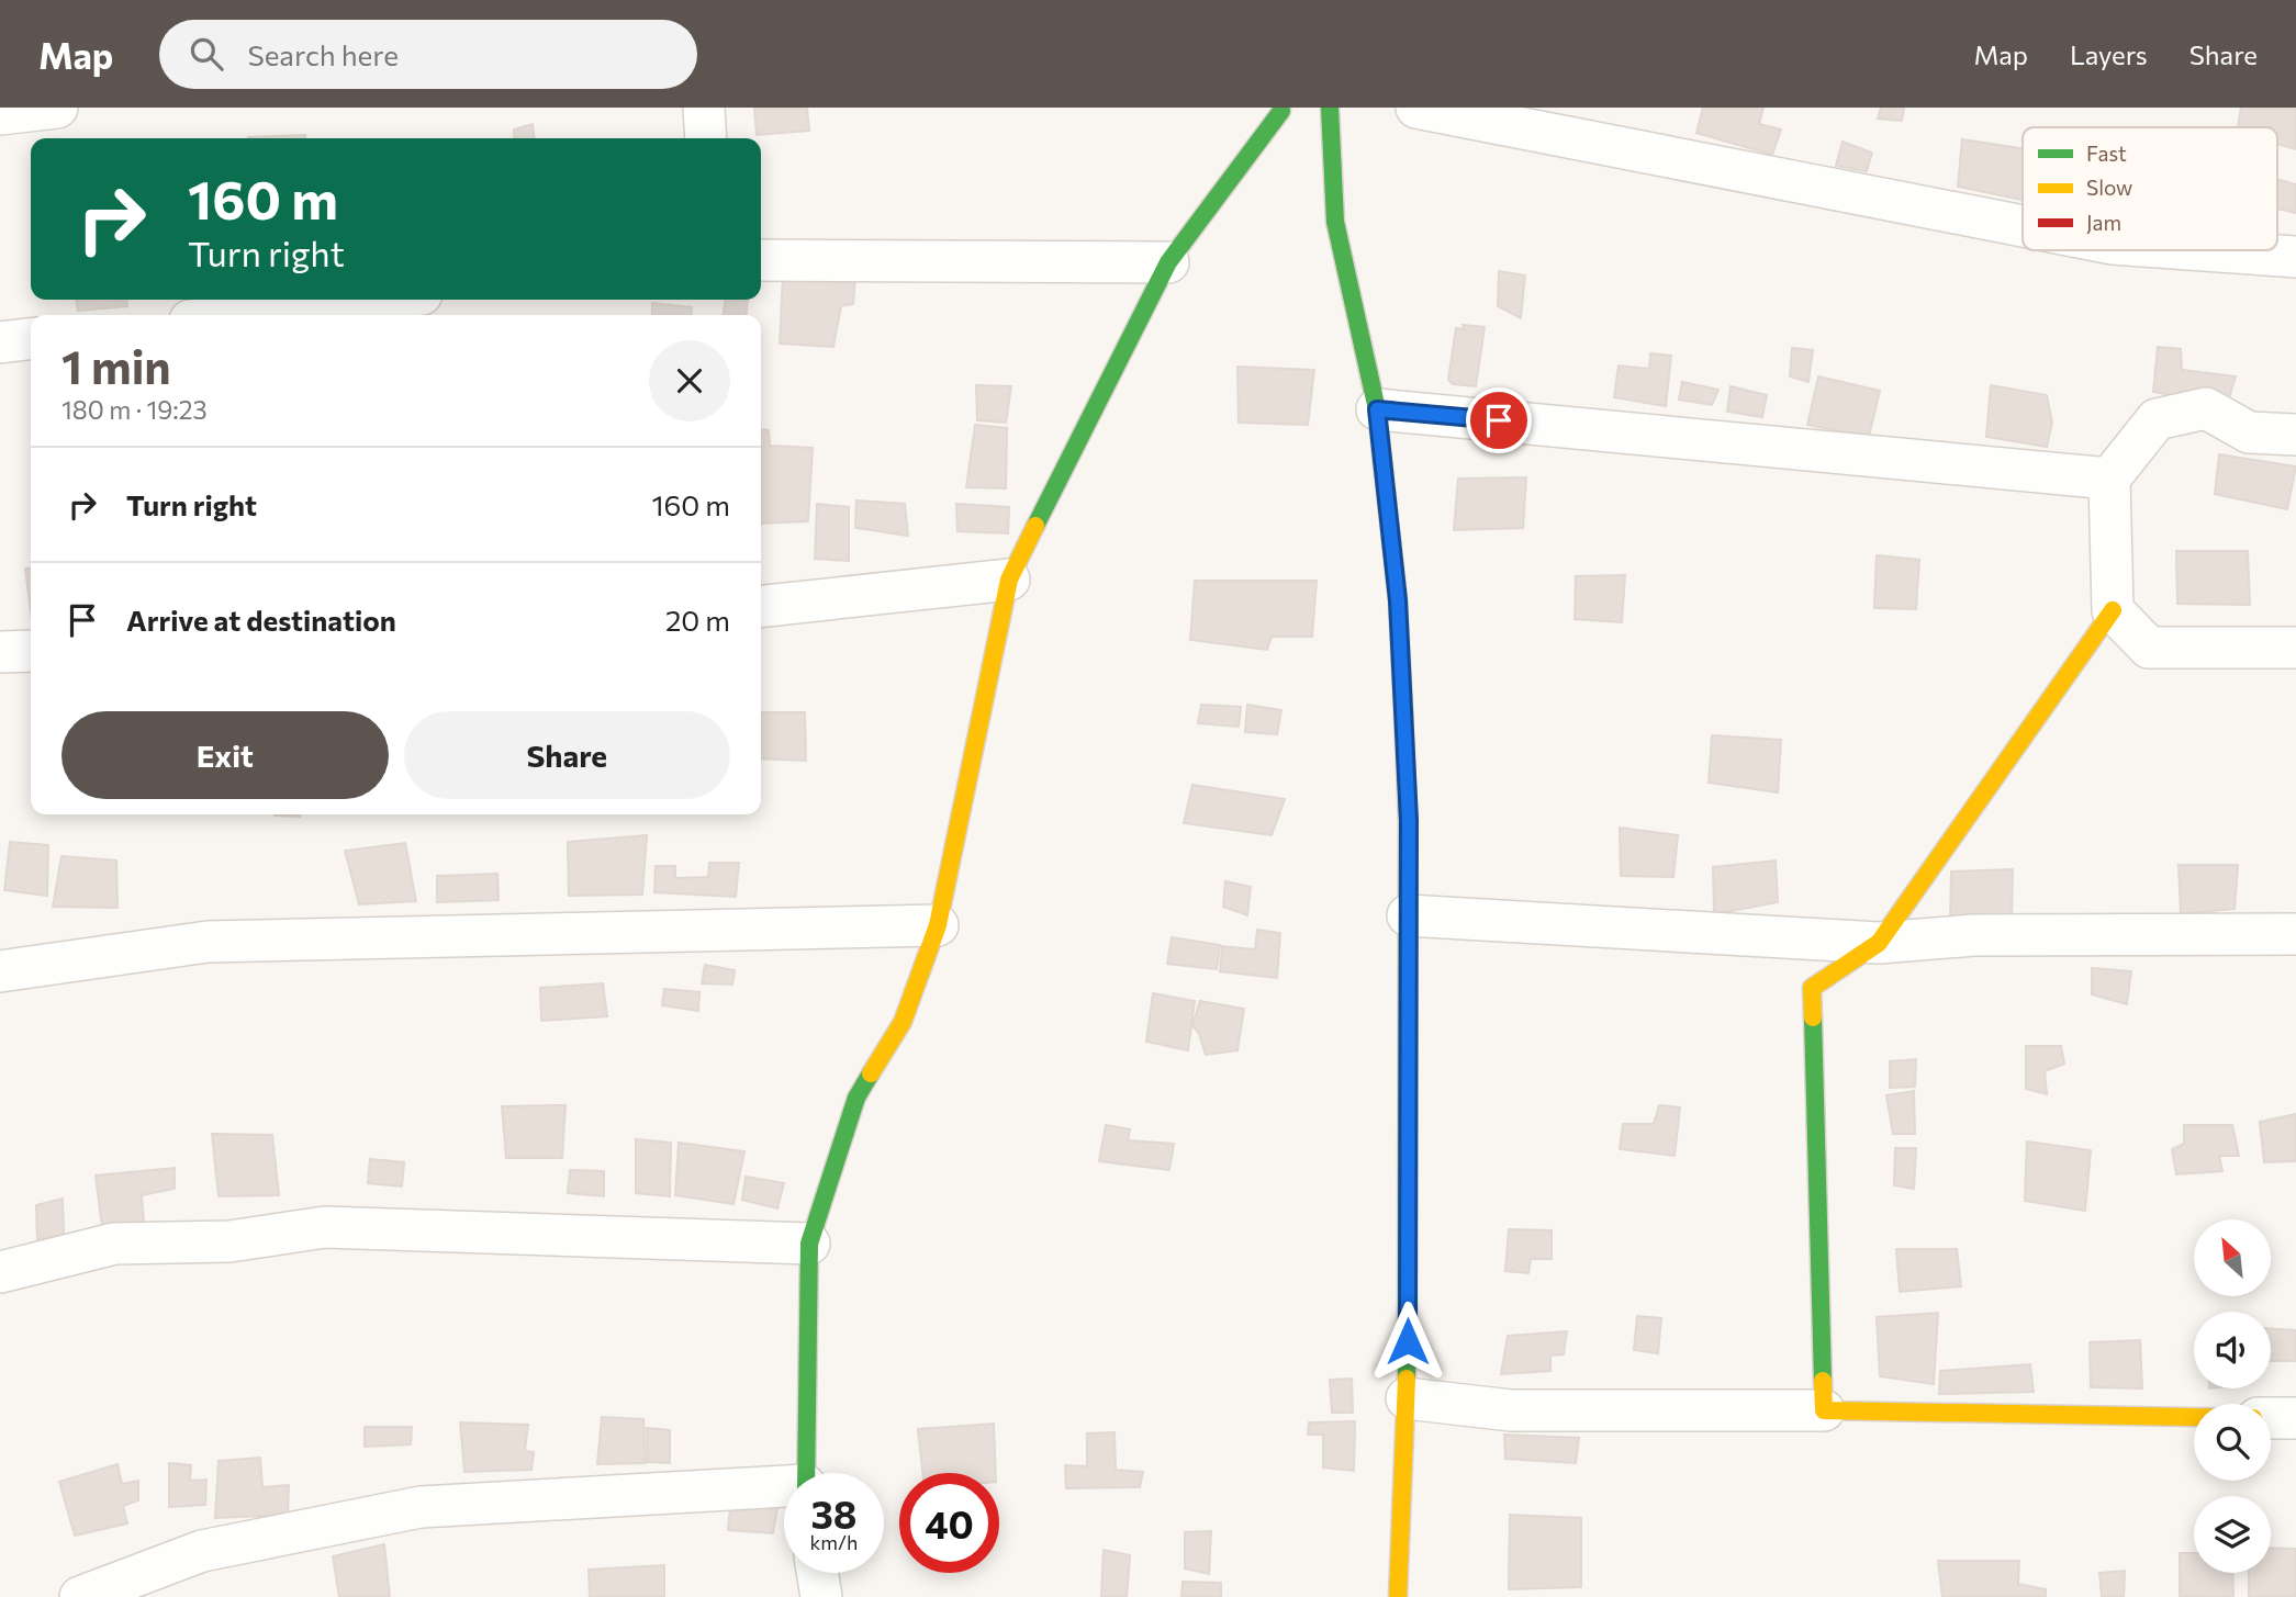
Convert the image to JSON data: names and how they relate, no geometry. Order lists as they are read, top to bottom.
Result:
{
  "legend": ["Fast", "Slow", "Jam"],
  "north": "top left",
  "page": {
    "header": "Map",
    "search": "Search here",
    "nav": ["Map", "Layers", "Share"],
    "turn": ["160 m", "Turn right"],
    "heading": ["1 min", "180 m · 19:23"],
    "list": [
      {
        "name": "Turn right",
        "value": "160 m"
      },
      {
        "name": "Arrive at destination",
        "value": "20 m"
      }
    ],
    "buttons": ["Exit", "Share"],
    "speed": "38 km/h",
    "limit": "40"
  }
}
